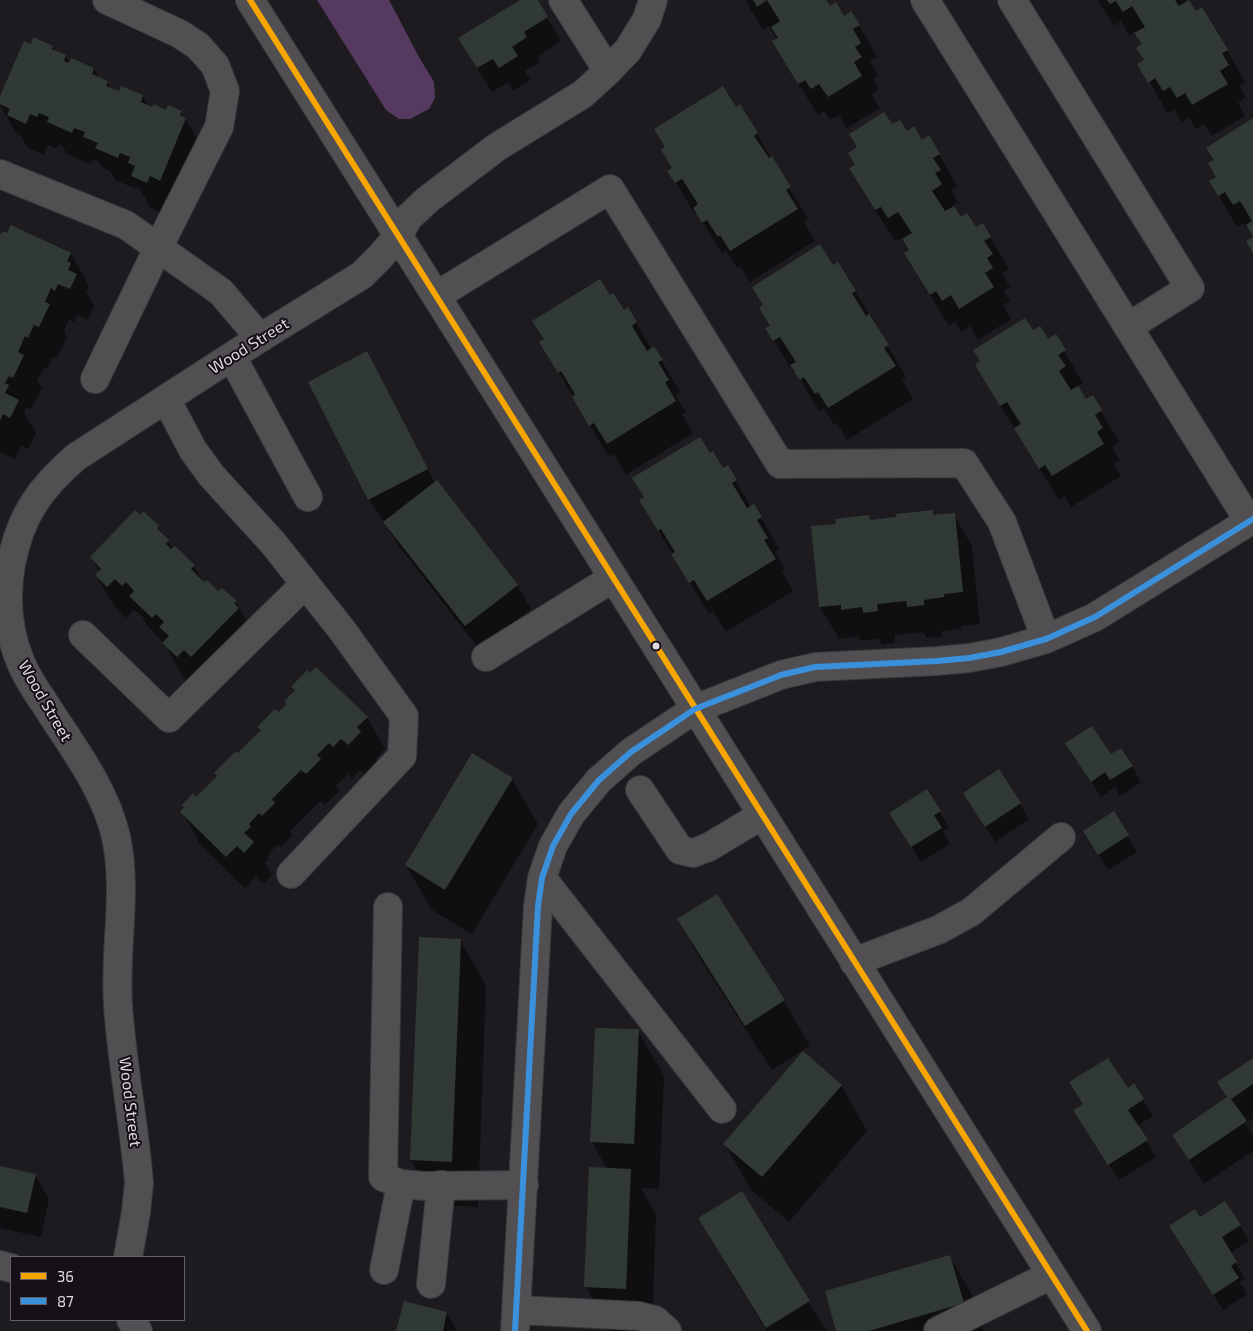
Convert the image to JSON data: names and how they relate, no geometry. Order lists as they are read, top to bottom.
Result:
{
  "streets": {
    "street": ["Wood Street"]
  },
  "lines": ["transit line 36", "transit line 87"],
  "legend": ["36", "87"]
}
